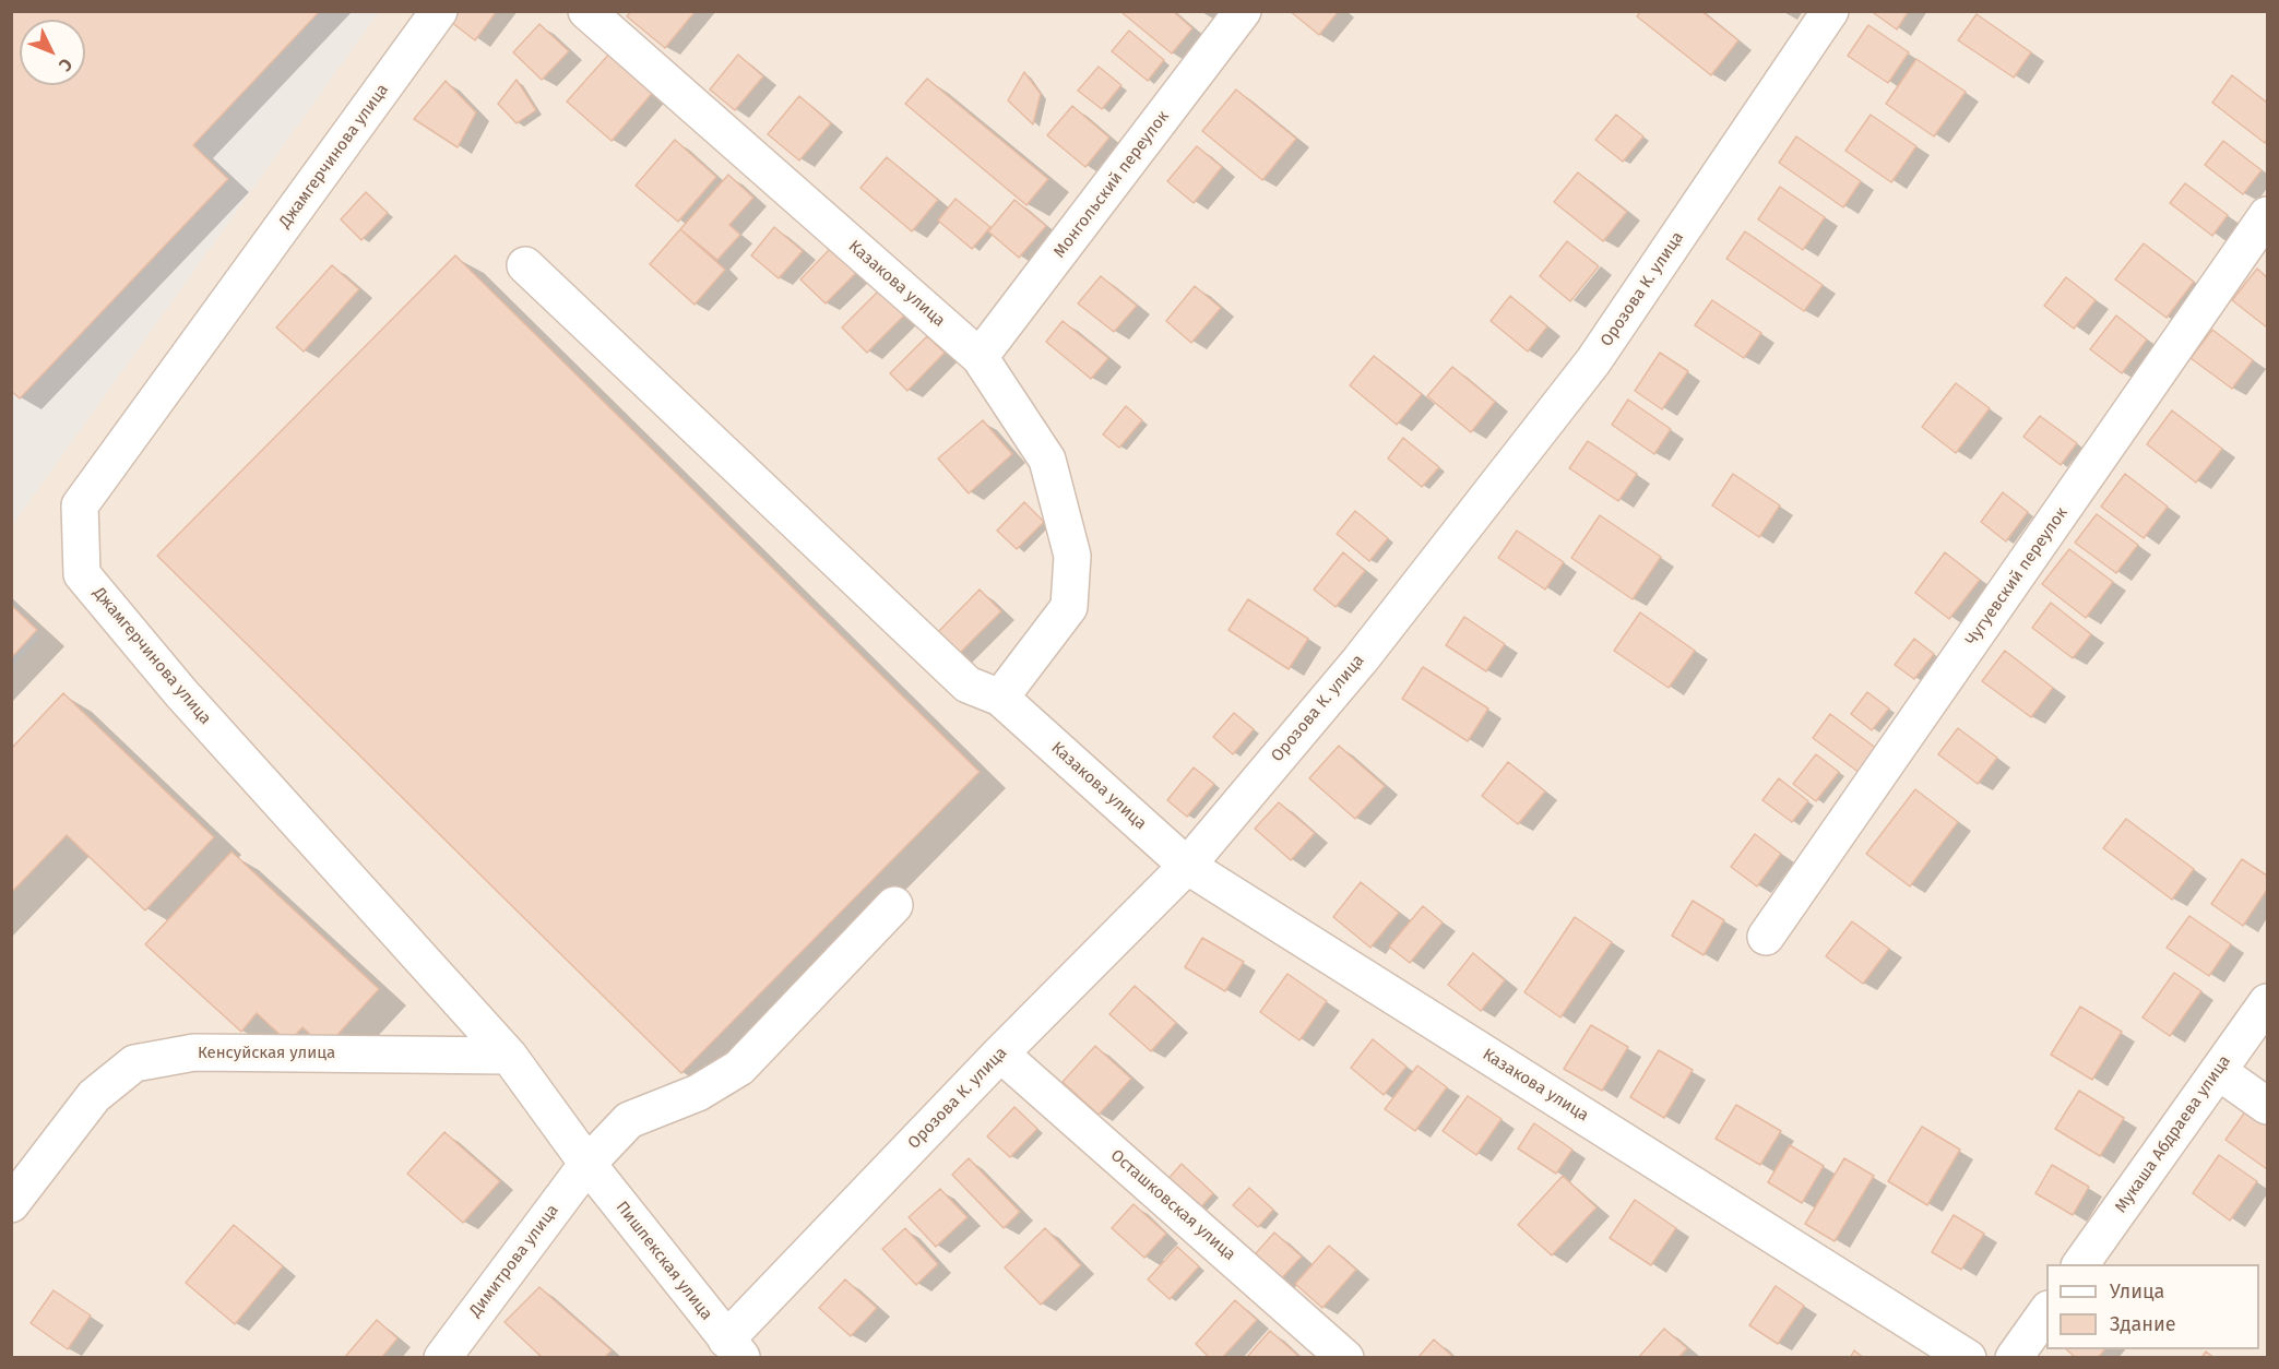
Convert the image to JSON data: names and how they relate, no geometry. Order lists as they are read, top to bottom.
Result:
{
  "streets": {
    "street": [
      "Джамгерчинова улица",
      "Монгольский переулок",
      "Казакова улица",
      "Орозова К. улица",
      "Чугуевский переулок",
      "Кенсуйская улица",
      "Мукаша Абдраева улица",
      "Осташковская улица",
      "Димитрова улица",
      "Пишпекская улица"
    ]
  },
  "crossings": [
    ["Джамгерчинова улица", "Кенсуйская улица"],
    ["Джамгерчинова улица", "Димитрова улица"],
    ["Джамгерчинова улица", "Пишпекская улица"],
    ["Монгольский переулок", "Казакова улица"],
    ["Казакова улица", "Орозова К. улица"],
    ["Орозова К. улица", "Осташковская улица"],
    ["Орозова К. улица", "Пишпекская улица"],
    ["Димитрова улица", "Пишпекская улица"]
  ],
  "legend": ["Улица", "Здание"],
  "north": "bottom right"
}
